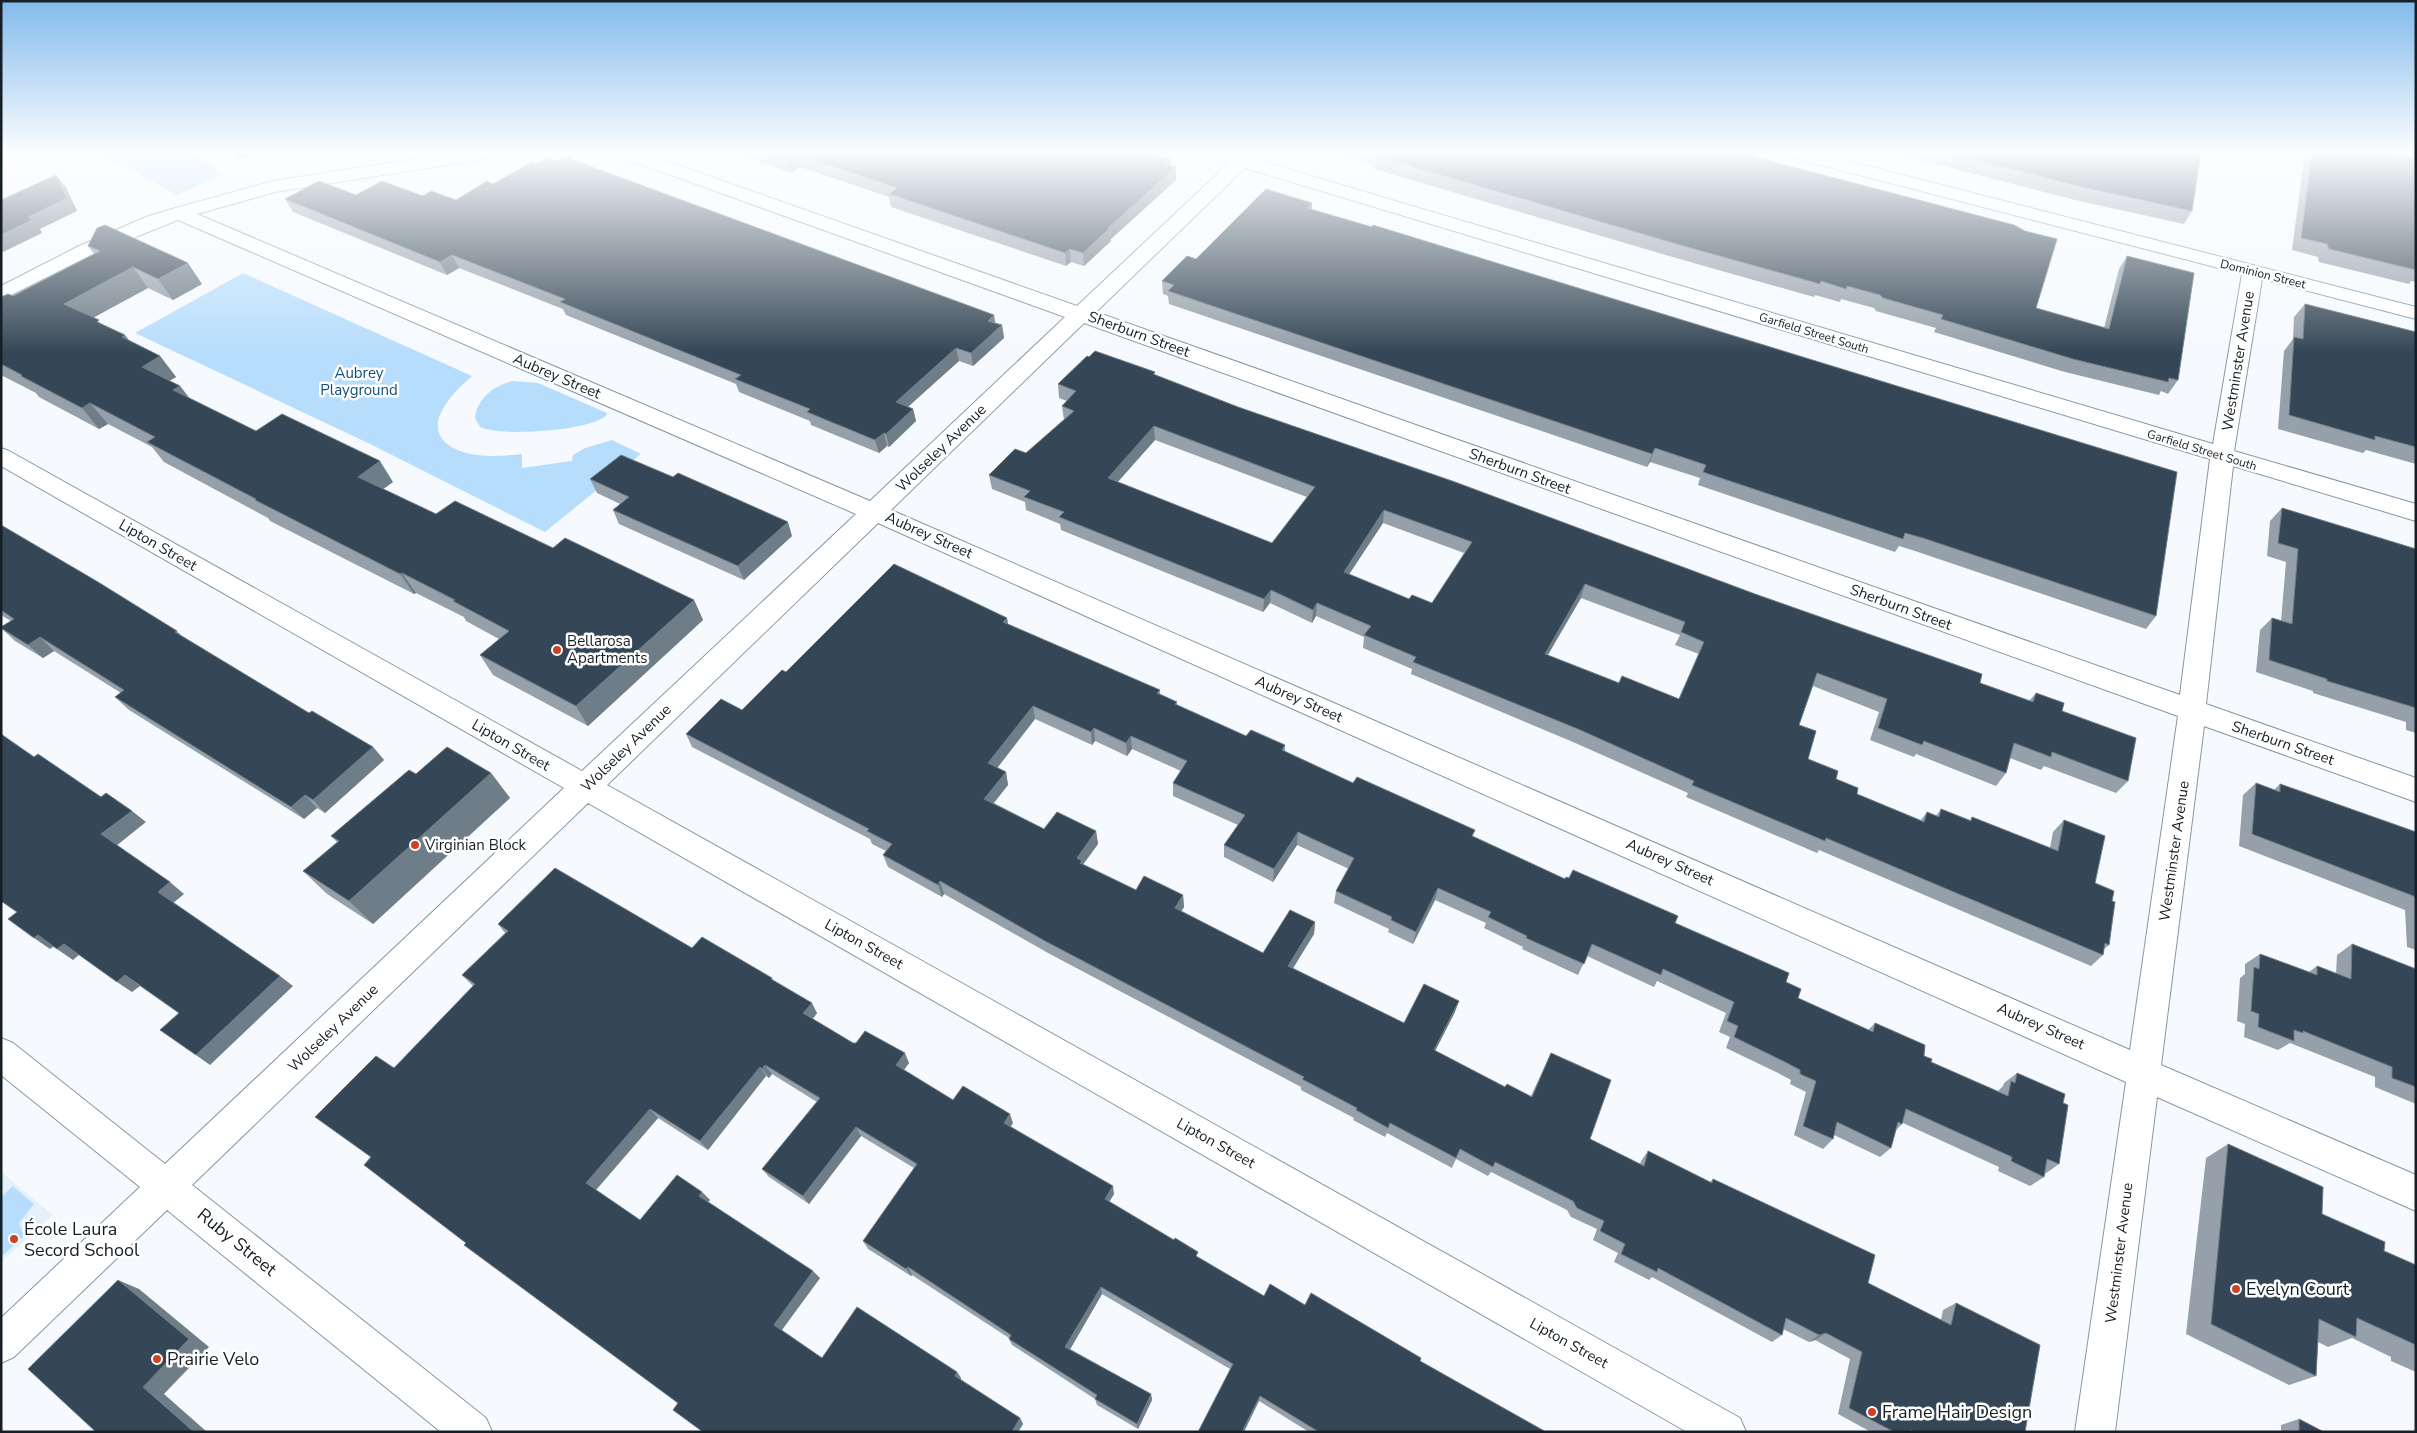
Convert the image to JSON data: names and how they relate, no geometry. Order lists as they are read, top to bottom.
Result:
{
  "streets": {
    "street": [
      "Dominion Street",
      "Garfield Street South",
      "Sherburn Street",
      "Westminster Avenue",
      "Aubrey Street",
      "Wolseley Avenue",
      "Lipton Street",
      "Ruby Street"
    ]
  },
  "crossings": [
    ["Dominion Street", "Westminster Avenue"],
    ["Garfield Street South", "Westminster Avenue"],
    ["Sherburn Street", "Westminster Avenue"],
    ["Sherburn Street", "Wolseley Avenue"],
    ["Westminster Avenue", "Aubrey Street"],
    ["Aubrey Street", "Wolseley Avenue"],
    ["Wolseley Avenue", "Lipton Street"],
    ["Wolseley Avenue", "Ruby Street"]
  ],
  "parks": ["Aubrey Playground"],
  "places": [
    "Bellarosa Apartments",
    "Virginian Block",
    "École Laura Secord School",
    "Evelyn Court",
    "Prairie Velo",
    "Frame Hair Design"
  ]
}
